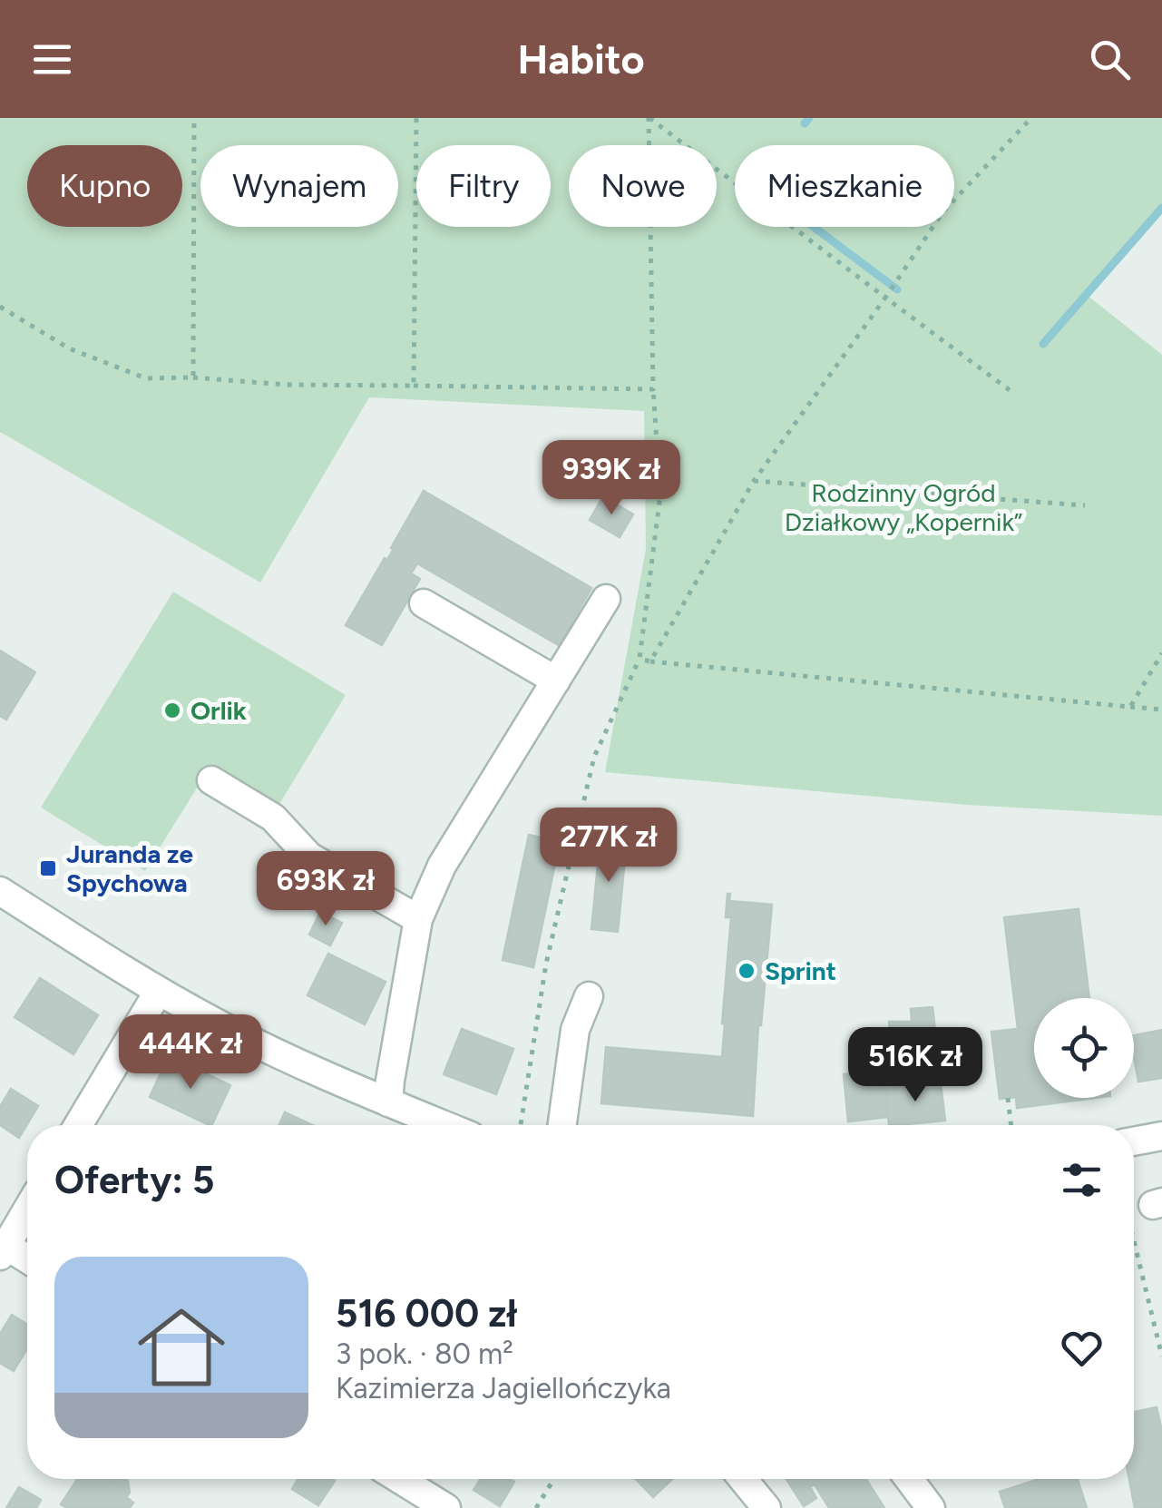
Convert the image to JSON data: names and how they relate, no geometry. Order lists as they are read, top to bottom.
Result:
{
  "parks": ["Rodzinny Ogród Działkowy „Kopernik”"],
  "places": {
    "other": ["Orlik", "Sprint"],
    "transit": ["Juranda ze Spychowa"]
  },
  "page": {
    "header": "Habito",
    "chip": [
      "Kupno",
      "Wynajem",
      "Filtry",
      "Nowe",
      "Mieszkanie"
    ],
    "price": [
      "939K zł",
      "277K zł",
      "693K zł",
      "444K zł",
      "516K zł"
    ],
    "heading": "Oferty: 5",
    "list": [
      {
        "name": "516 000 zł",
        "note": "3 pok. · 80 m² · Kazimierza Jagiellończyka"
      }
    ]
  }
}
